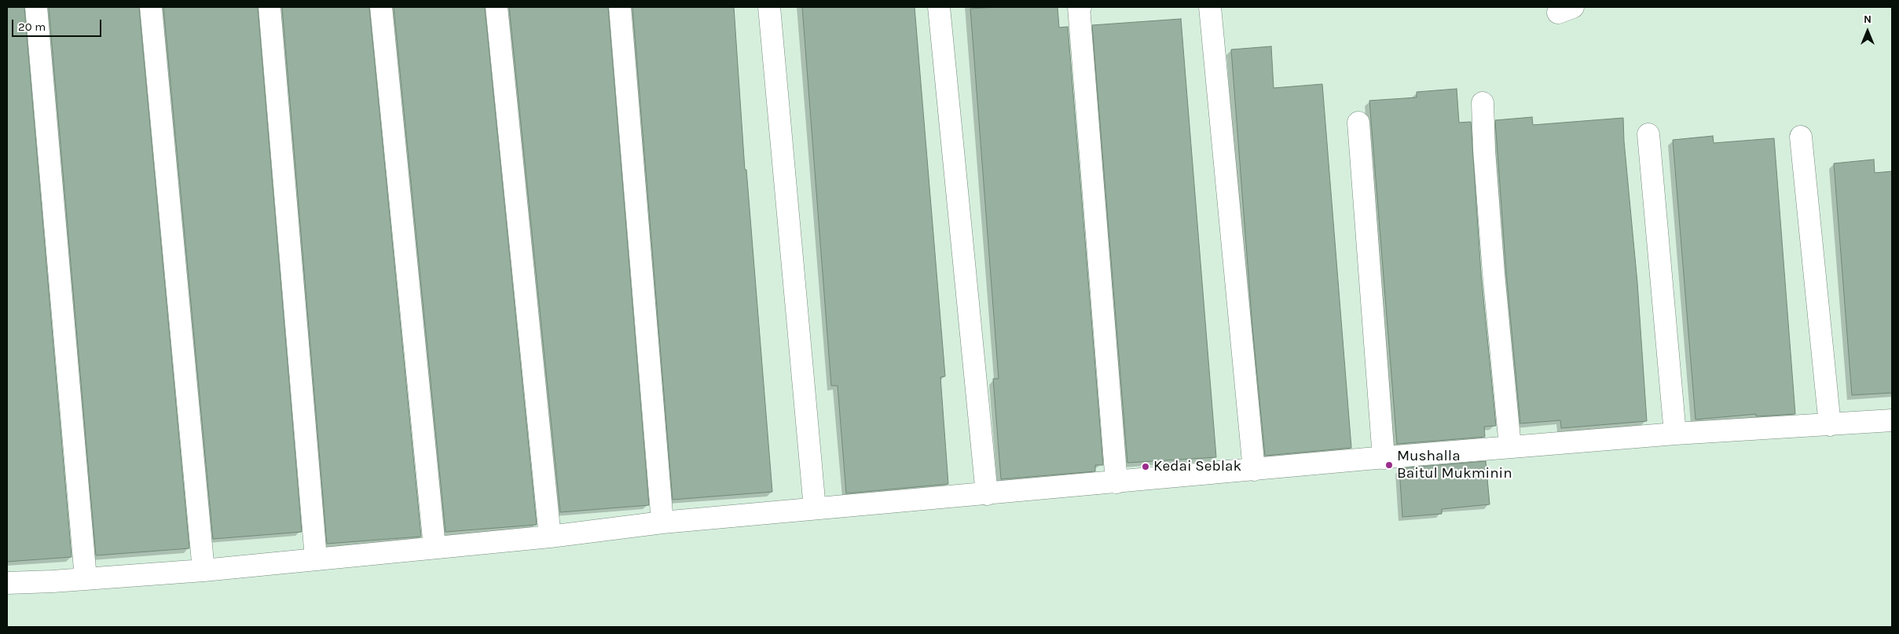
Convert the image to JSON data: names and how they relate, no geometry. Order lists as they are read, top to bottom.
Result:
{
  "places": ["Mushalla Baitul Mukminin", "Kedai Seblak"],
  "scale_bar": "20 m",
  "north": "top"
}
